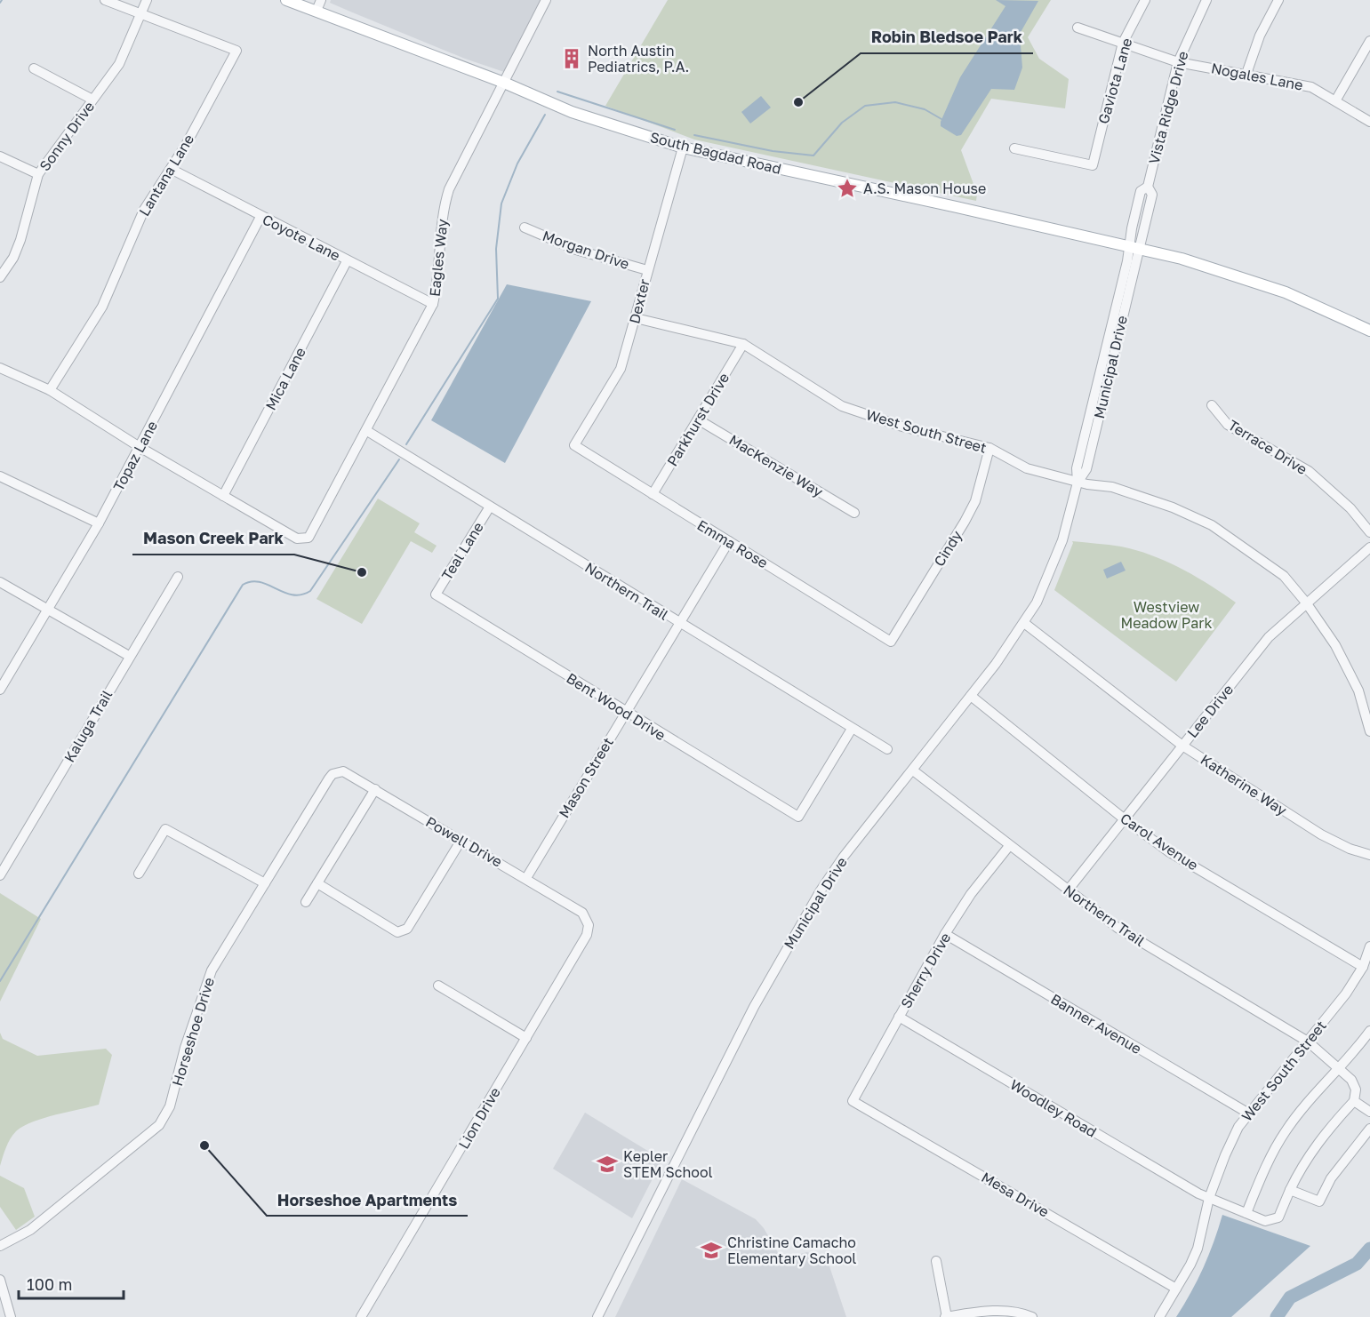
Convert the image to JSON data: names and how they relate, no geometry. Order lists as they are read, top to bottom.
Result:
{
  "streets": {
    "main road": ["South Bagdad Road"],
    "street": [
      "Nogales Lane",
      "Gaviota Lane",
      "Vista Ridge Drive",
      "Sonny Drive",
      "Lantana Lane",
      "Coyote Lane",
      "Morgan Drive",
      "Eagles Way",
      "Dexter",
      "Municipal Drive",
      "Mica Lane",
      "Parkhurst Drive",
      "West South Street",
      "Terrace Drive",
      "Topaz Lane",
      "MacKenzie Way",
      "Emma Rose",
      "Cindy",
      "Teal Lane",
      "Northern Trail",
      "Bent Wood Drive",
      "Lee Drive",
      "Kaluga Trail",
      "Mason Street",
      "Katherine Way",
      "Powell Drive",
      "Carol Avenue",
      "Sherry Drive",
      "Banner Avenue",
      "Horseshoe Drive",
      "Woodley Road",
      "Lion Drive",
      "Mesa Drive"
    ]
  },
  "crossings": [
    ["Nogales Lane", "Gaviota Lane"],
    ["Nogales Lane", "Vista Ridge Drive"],
    ["Vista Ridge Drive", "South Bagdad Road"],
    ["Vista Ridge Drive", "Municipal Drive"],
    ["Sonny Drive", "Lantana Lane"],
    ["South Bagdad Road", "Eagles Way"],
    ["South Bagdad Road", "Dexter"],
    ["South Bagdad Road", "Municipal Drive"],
    ["Lantana Lane", "Coyote Lane"],
    ["Coyote Lane", "Eagles Way"],
    ["Coyote Lane", "Mica Lane"],
    ["Coyote Lane", "Topaz Lane"],
    ["Morgan Drive", "Dexter"],
    ["Eagles Way", "Mica Lane"],
    ["Eagles Way", "Northern Trail"],
    ["Dexter", "West South Street"],
    ["Dexter", "Emma Rose"],
    ["Municipal Drive", "West South Street"],
    ["Municipal Drive", "Northern Trail"],
    ["Municipal Drive", "Katherine Way"],
    ["Municipal Drive", "Carol Avenue"],
    ["Parkhurst Drive", "West South Street"],
    ["Parkhurst Drive", "MacKenzie Way"],
    ["Parkhurst Drive", "Emma Rose"],
    ["West South Street", "Cindy"],
    ["West South Street", "Northern Trail"],
    ["West South Street", "Lee Drive"],
    ["West South Street", "Carol Avenue"],
    ["West South Street", "Banner Avenue"],
    ["West South Street", "Woodley Road"],
    ["West South Street", "Mesa Drive"],
    ["Emma Rose", "Cindy"],
    ["Emma Rose", "Mason Street"],
    ["Teal Lane", "Northern Trail"],
    ["Teal Lane", "Bent Wood Drive"],
    ["Northern Trail", "Bent Wood Drive"],
    ["Northern Trail", "Lee Drive"],
    ["Northern Trail", "Mason Street"],
    ["Northern Trail", "Sherry Drive"],
    ["Bent Wood Drive", "Mason Street"],
    ["Lee Drive", "Katherine Way"],
    ["Lee Drive", "Carol Avenue"],
    ["Mason Street", "Powell Drive"],
    ["Powell Drive", "Horseshoe Drive"],
    ["Powell Drive", "Lion Drive"],
    ["Sherry Drive", "Banner Avenue"],
    ["Sherry Drive", "Woodley Road"],
    ["Sherry Drive", "Mesa Drive"]
  ],
  "parks": ["Westview Meadow Park"],
  "places": {
    "building": ["North Austin Pediatrics, P.A."],
    "other": ["Robin Bledsoe Park", "Mason Creek Park", "Horseshoe Apartments"],
    "place": ["A.S. Mason House"],
    "school or university": ["Kepler STEM School", "Christine Camacho Elementary School"]
  },
  "scale_bar": "100 m"
}
